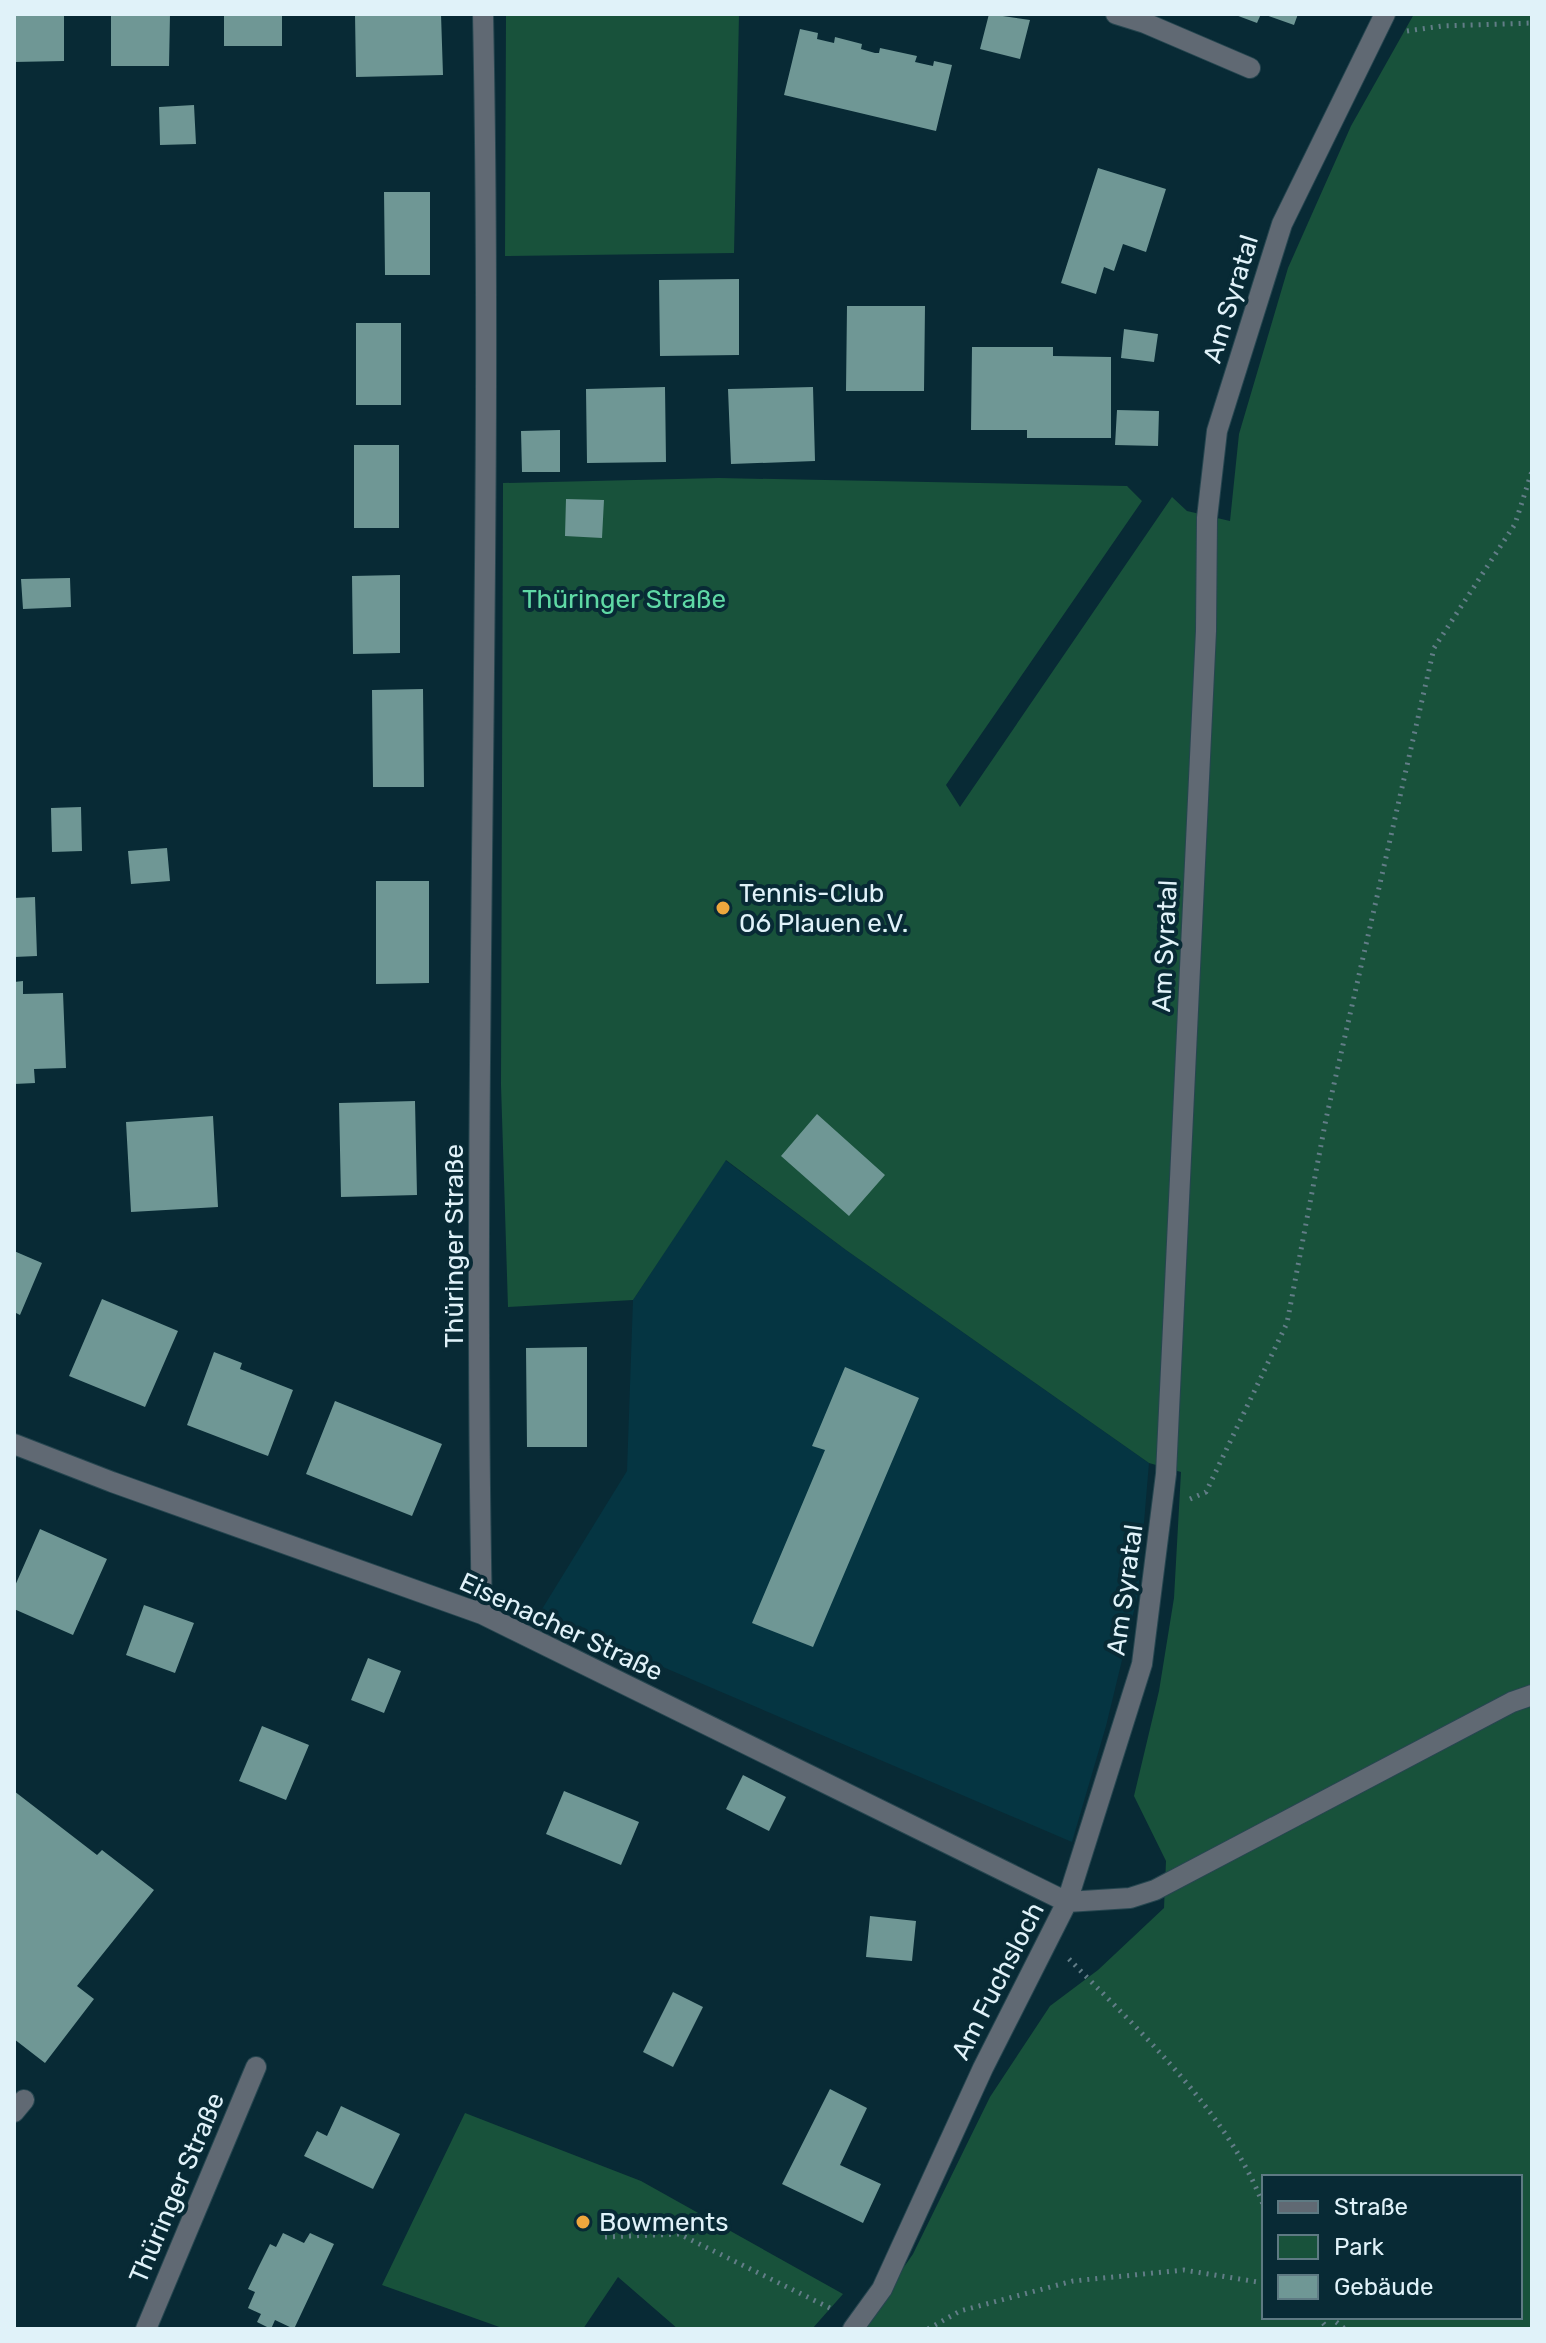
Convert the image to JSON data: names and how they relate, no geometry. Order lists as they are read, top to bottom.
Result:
{
  "streets": {
    "street": [
      "Am Syratal",
      "Thüringer Straße",
      "Eisenacher Straße",
      "Am Fuchsloch"
    ]
  },
  "crossings": [
    ["Am Syratal", "Eisenacher Straße"],
    ["Am Syratal", "Am Fuchsloch"],
    ["Thüringer Straße", "Eisenacher Straße"],
    ["Eisenacher Straße", "Am Fuchsloch"]
  ],
  "parks": ["Thüringer Straße"],
  "places": ["Tennis-Club 06 Plauen e.V.", "Bowments"],
  "legend": ["Straße", "Park", "Gebäude"]
}
